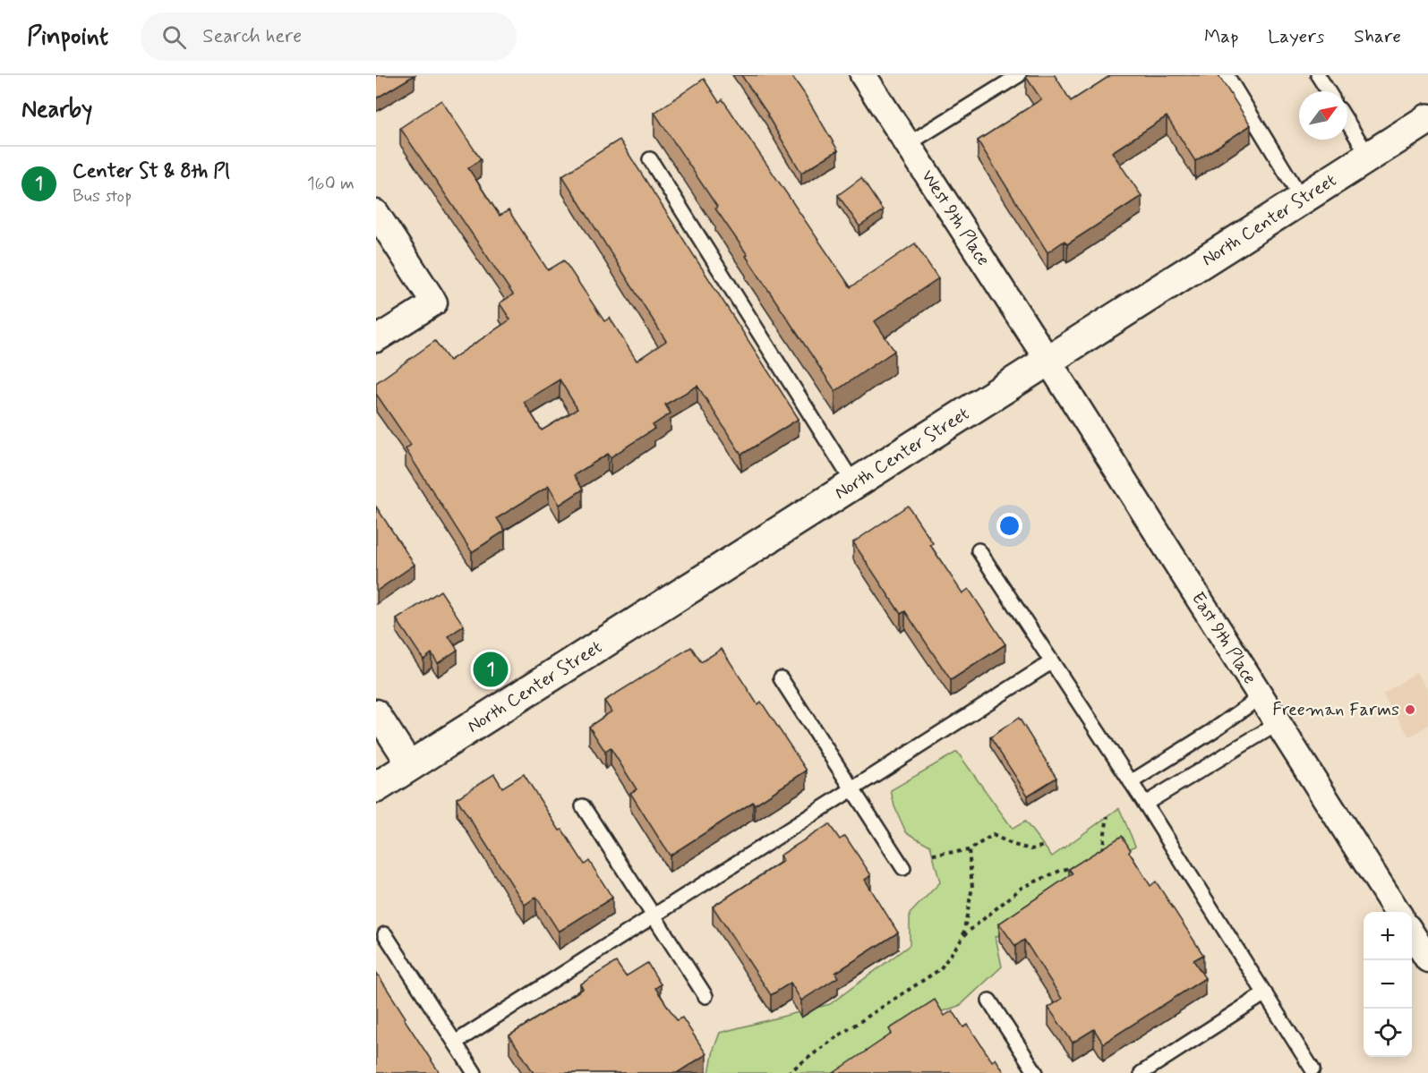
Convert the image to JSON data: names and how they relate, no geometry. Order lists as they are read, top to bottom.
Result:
{
  "streets": {
    "street": ["West 9th Place", "North Center Street", "East 9th Place"]
  },
  "crossings": [
    ["West 9th Place", "North Center Street"],
    ["West 9th Place", "East 9th Place"],
    ["North Center Street", "East 9th Place"]
  ],
  "places": ["Freeman Farms"],
  "north": "top right",
  "page": {
    "header": "Pinpoint",
    "search": "Search here",
    "nav": ["Map", "Layers", "Share"],
    "heading": "Nearby",
    "list": [
      {
        "mark": "1",
        "name": "Center St & 8th Pl",
        "note": "Bus stop",
        "value": "160 m"
      }
    ],
    "pins": "1",
    "map_buttons": ["+", "−"]
  }
}
